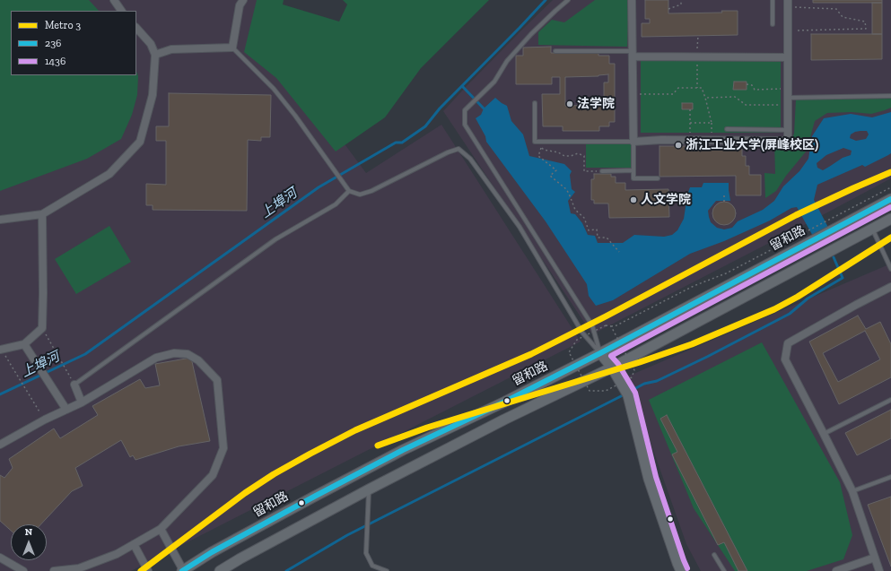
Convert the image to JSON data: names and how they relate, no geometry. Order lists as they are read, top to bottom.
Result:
{
  "streets": {
    "main road": ["留和路"]
  },
  "water": ["上埠河"],
  "places": ["法学院", "浙江工业大学(屏峰校区)", "人文学院"],
  "lines": ["metro line 3", "transit line 236", "transit line 1436"],
  "legend": ["Metro 3", "236", "1436"],
  "north": "top"
}
